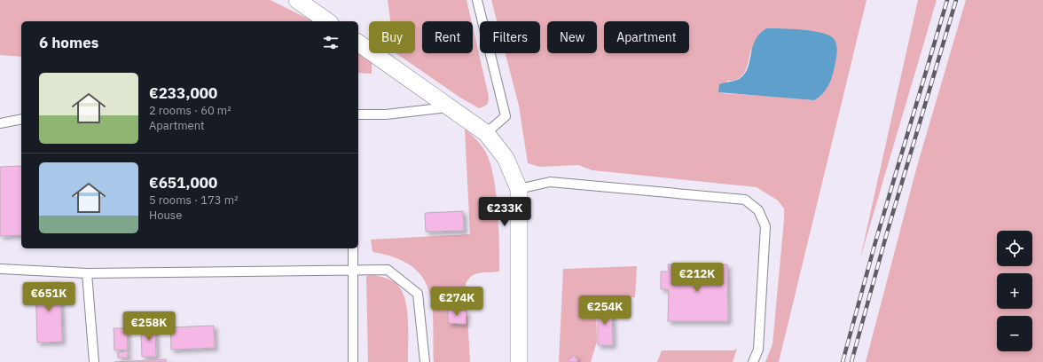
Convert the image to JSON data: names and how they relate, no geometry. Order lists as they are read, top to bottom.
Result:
{
  "page": {
    "chip": [
      "Buy",
      "Rent",
      "Filters",
      "New",
      "Apartment"
    ],
    "heading": "6 homes",
    "list": [
      {
        "name": "€233,000",
        "note": "2 rooms · 60 m² · Apartment"
      },
      {
        "name": "€651,000",
        "note": "5 rooms · 173 m² · House"
      }
    ],
    "price": [
      "€233K",
      "€212K",
      "€651K",
      "€274K",
      "€254K",
      "€258K"
    ],
    "map_buttons": ["+", "−"]
  }
}
